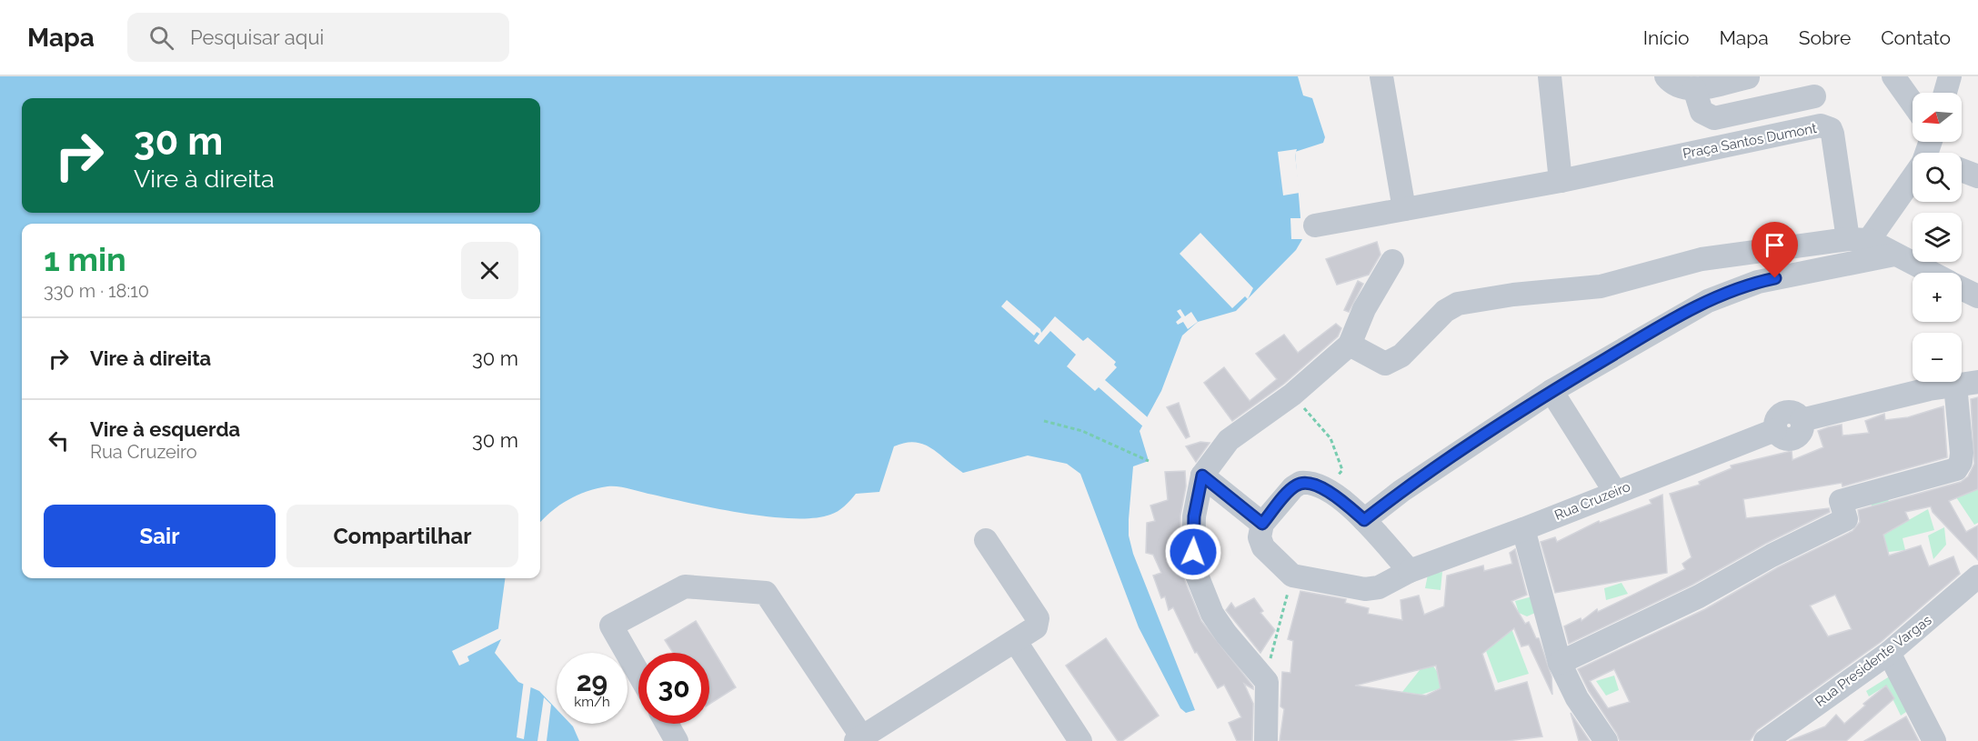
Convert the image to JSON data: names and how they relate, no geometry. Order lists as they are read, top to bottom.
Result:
{
  "streets": {
    "street": ["Praça Santos Dumont", "Rua Cruzeiro", "Rua Presidente Vargas"]
  },
  "north": "left",
  "page": {
    "header": "Mapa",
    "search": "Pesquisar aqui",
    "nav": [
      "Início",
      "Mapa",
      "Sobre",
      "Contato"
    ],
    "map_buttons": ["+", "−"],
    "turn": ["30 m", "Vire à direita"],
    "heading": ["1 min", "330 m · 18:10"],
    "list": [
      {
        "name": "Vire à direita",
        "value": "30 m"
      },
      {
        "name": "Vire à esquerda",
        "note": "Rua Cruzeiro",
        "value": "30 m"
      }
    ],
    "buttons": ["Sair", "Compartilhar"],
    "speed": "29 km/h",
    "limit": "30"
  }
}
